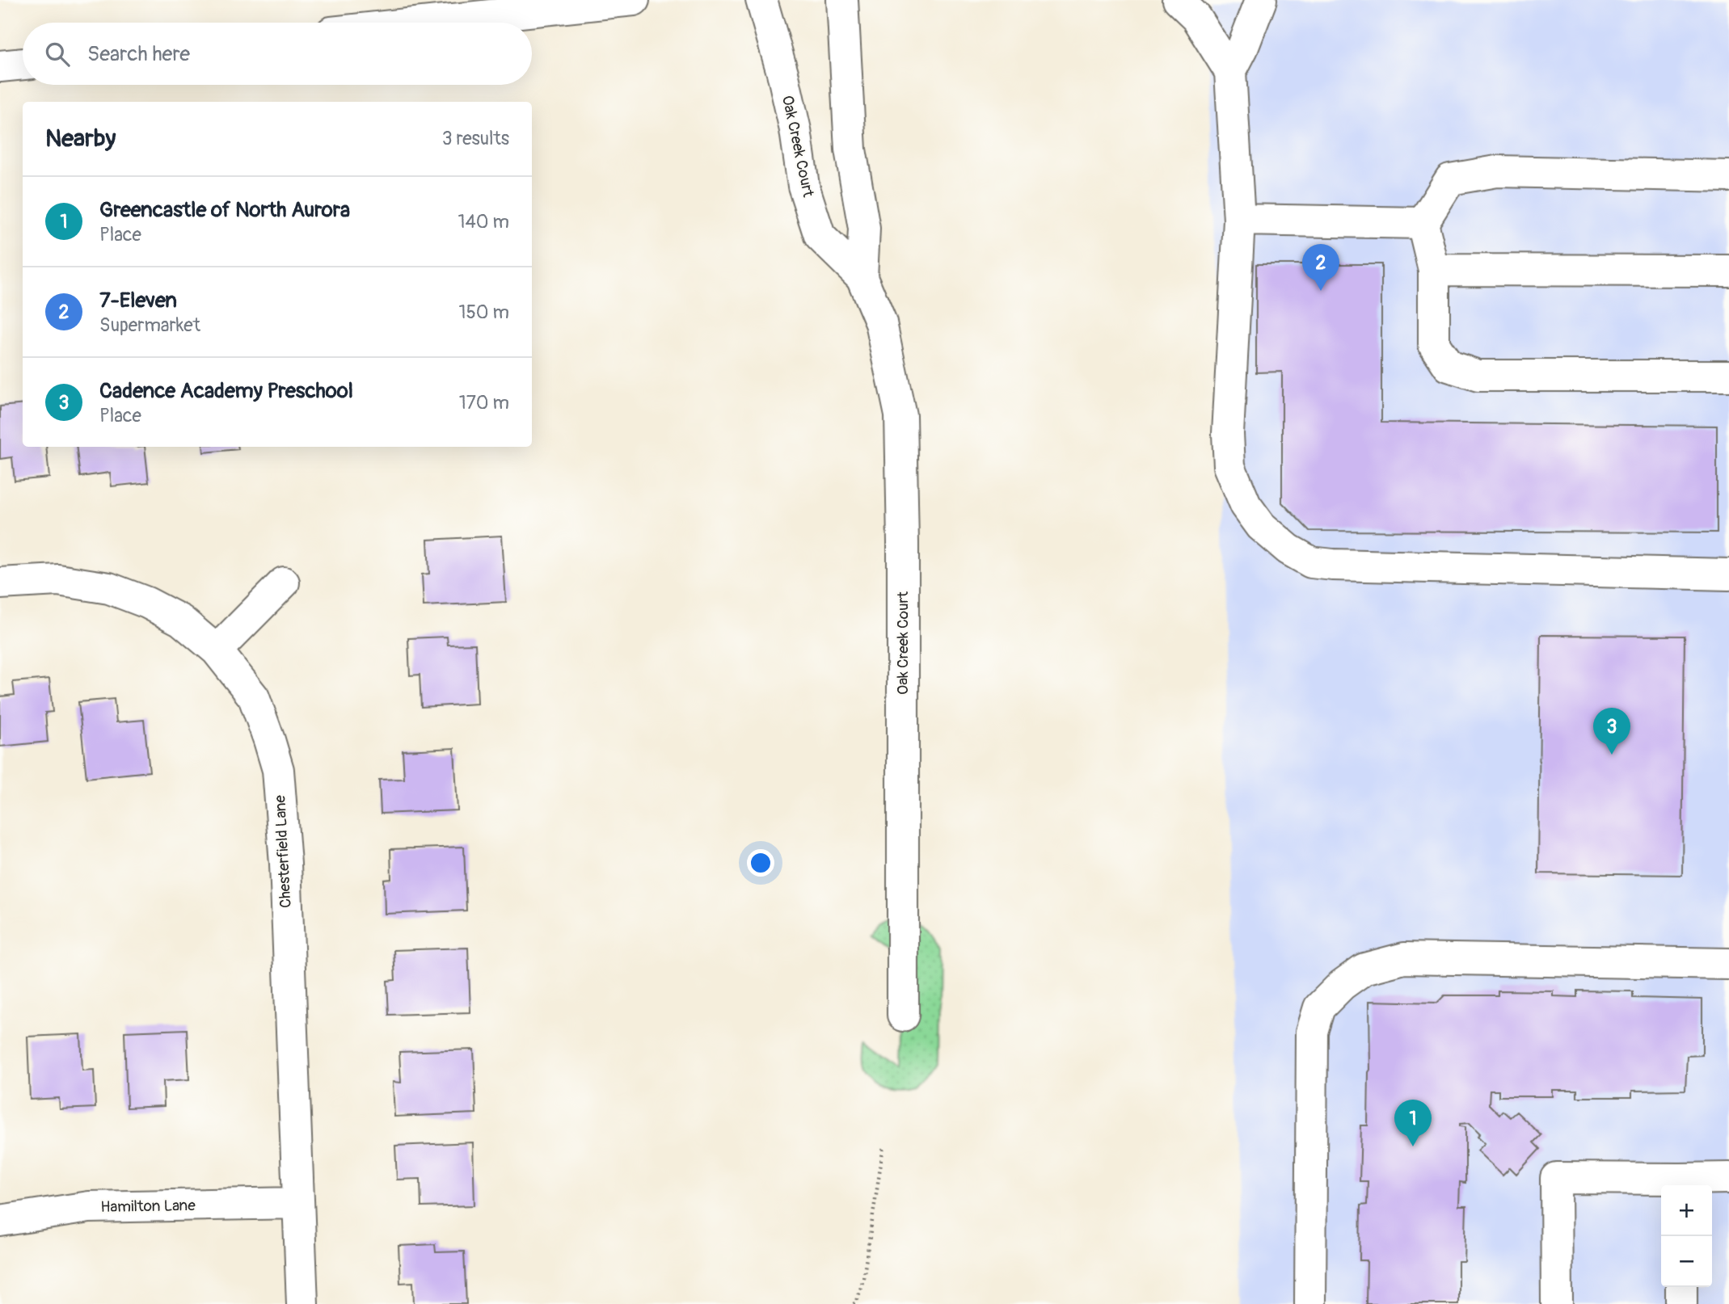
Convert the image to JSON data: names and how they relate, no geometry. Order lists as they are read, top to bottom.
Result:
{
  "streets": {
    "street": ["Oak Creek Court", "Chesterfield Lane", "Hamilton Lane"]
  },
  "crossings": [
    ["Chesterfield Lane", "Hamilton Lane"]
  ],
  "page": {
    "search": "Search here",
    "heading": ["Nearby", "3 results"],
    "list": [
      {
        "mark": "1",
        "name": "Greencastle of North Aurora",
        "note": "Place",
        "value": "140 m"
      },
      {
        "mark": "2",
        "name": "7-Eleven",
        "note": "Supermarket",
        "value": "150 m"
      },
      {
        "mark": "3",
        "name": "Cadence Academy Preschool",
        "note": "Place",
        "value": "170 m"
      }
    ],
    "pins": ["2", "3", "1"],
    "map_buttons": ["+", "−"]
  }
}
